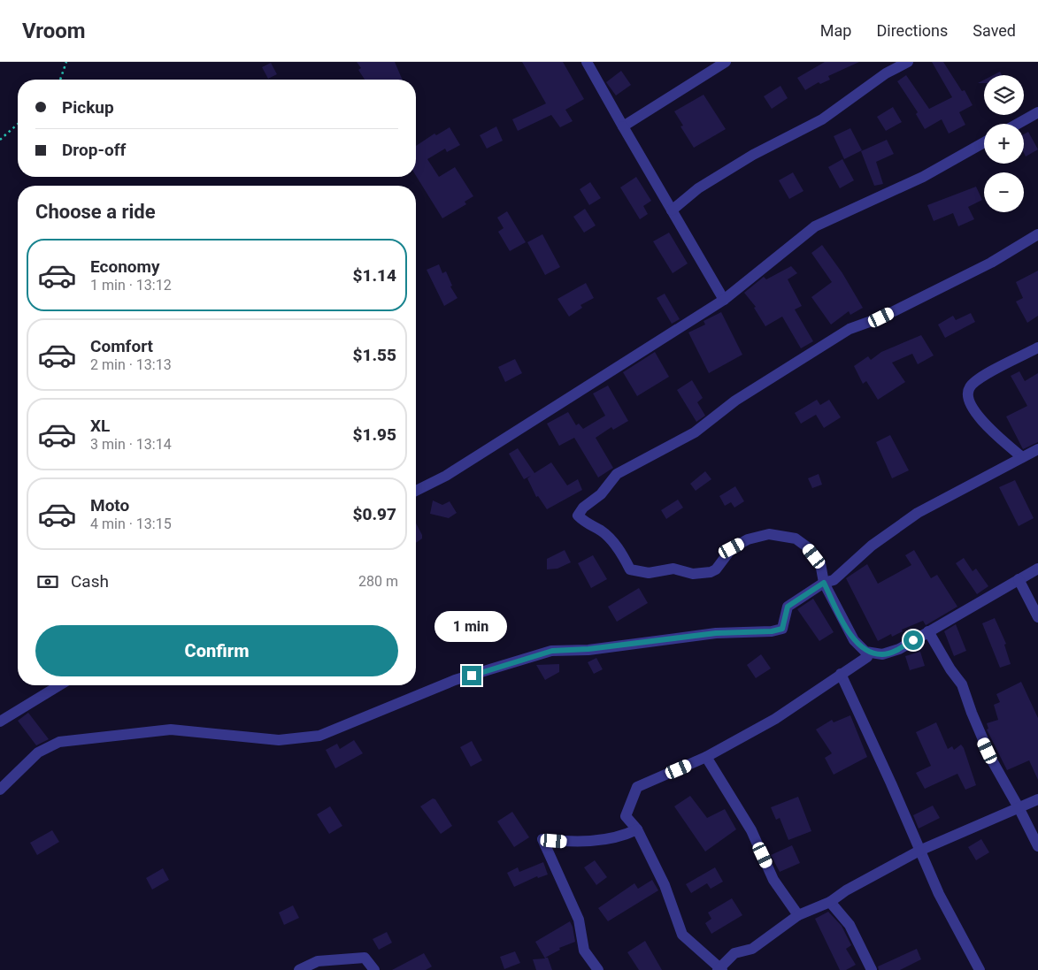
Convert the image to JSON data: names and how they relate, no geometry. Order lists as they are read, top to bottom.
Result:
{
  "page": {
    "header": "Vroom",
    "nav": ["Map", "Directions", "Saved"],
    "map_buttons": ["+", "−"],
    "banner": ["Pickup", "Drop-off"],
    "heading": "Choose a ride",
    "list": [
      {
        "name": "Economy",
        "note": "1 min · 13:12",
        "value": "$1.14"
      },
      {
        "name": "Comfort",
        "note": "2 min · 13:13",
        "value": "$1.55"
      },
      {
        "name": "XL",
        "note": "3 min · 13:14",
        "value": "$1.95"
      },
      {
        "name": "Moto",
        "note": "4 min · 13:15",
        "value": "$0.97"
      }
    ],
    "pay": ["Cash", "280 m"],
    "bubble": "1 min",
    "buttons": "Confirm"
  }
}
